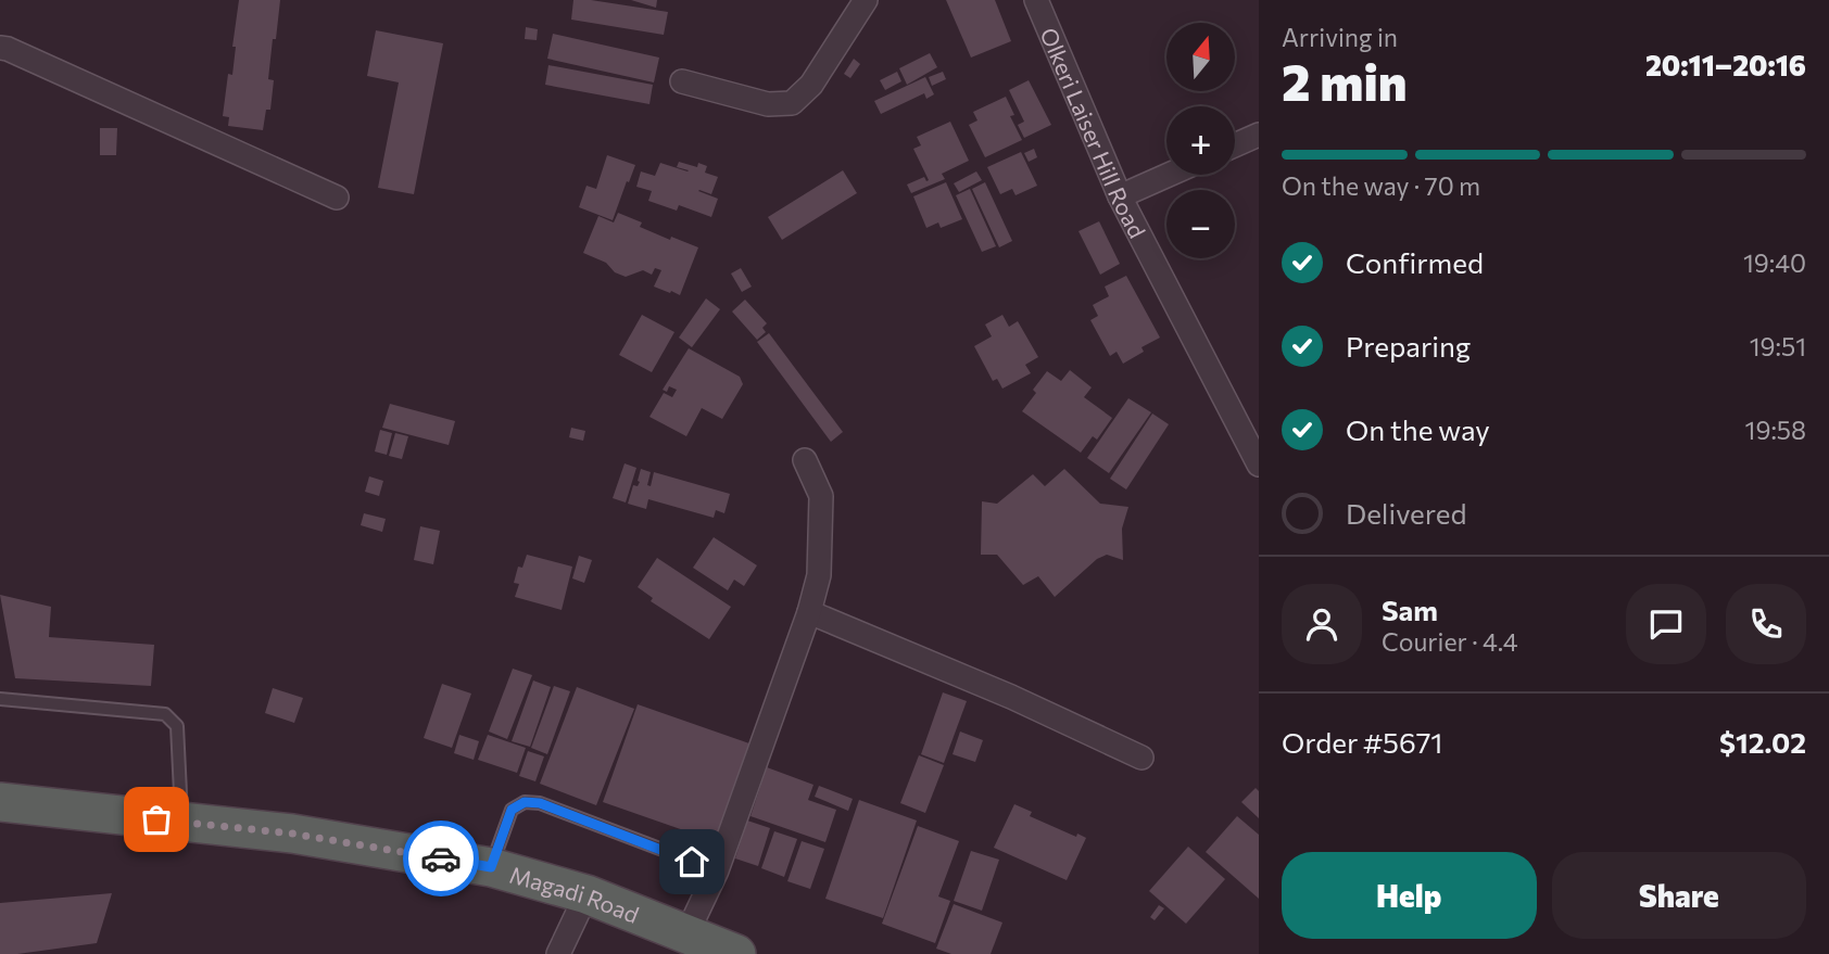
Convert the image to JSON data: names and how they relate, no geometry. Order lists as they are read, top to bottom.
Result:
{
  "streets": {
    "highway": ["Magadi Road"],
    "street": ["Olkeri Laiser Hill Road"]
  },
  "north": "top",
  "page": {
    "heading": ["2 min", "Arriving in", "20:11–20:16"],
    "panel": [
      "Sam",
      "Courier · 4.4",
      "Order #5671",
      "$12.02"
    ],
    "map_buttons": ["+", "−"],
    "bar": "On the way · 70 m",
    "list": [
      ["Confirmed", "19:40"],
      ["Preparing", "19:51"],
      ["On the way", "19:58"],
      "Delivered"
    ],
    "buttons": ["Help", "Share"]
  }
}
